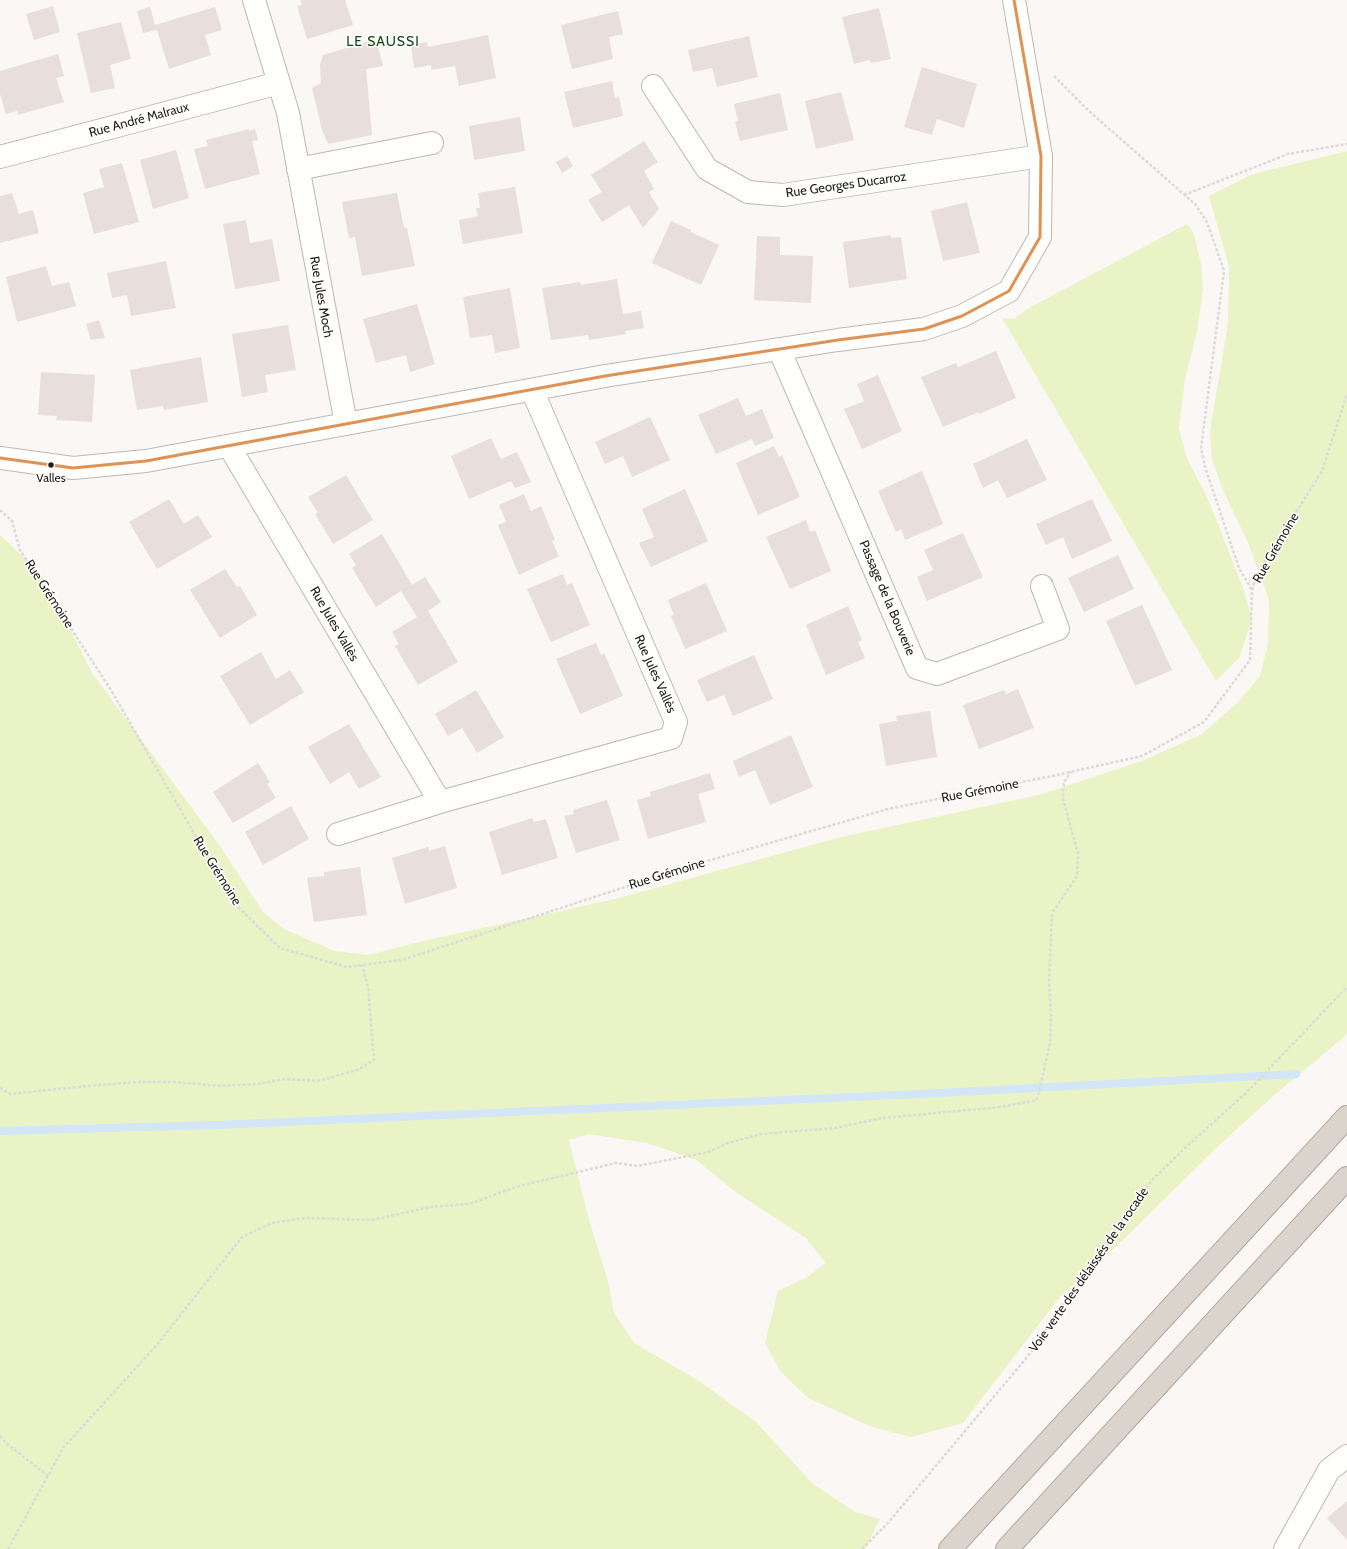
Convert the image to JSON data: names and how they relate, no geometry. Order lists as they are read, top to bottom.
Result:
{
  "streets": {
    "street": [
      "Rue André Malraux",
      "Rue Georges Ducarroz",
      "Rue Jules Moch",
      "Passage de la Bouverie",
      "Rue Jules Vallès"
    ],
    "path": ["Rue Grémoine", "Voie verte des délaissés de la rocade"]
  },
  "crossings": [
    ["Rue André Malraux", "Rue Jules Moch"]
  ],
  "districts": ["LE SAUSSI"],
  "places": ["Valles"]
}
